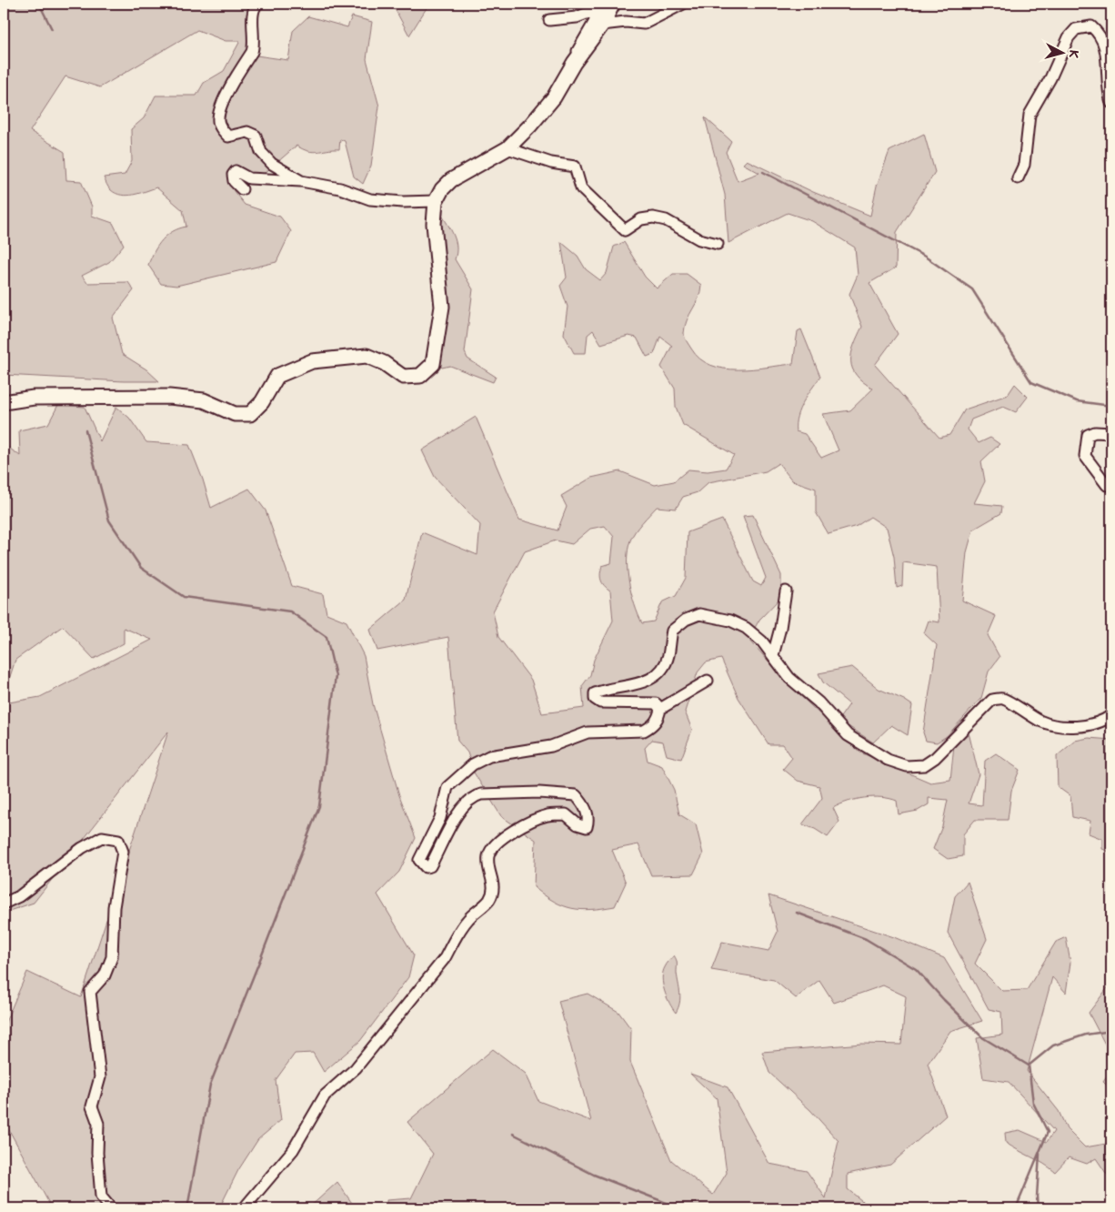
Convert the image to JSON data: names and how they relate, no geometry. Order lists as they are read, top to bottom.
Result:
{
  "north": "right"
}
